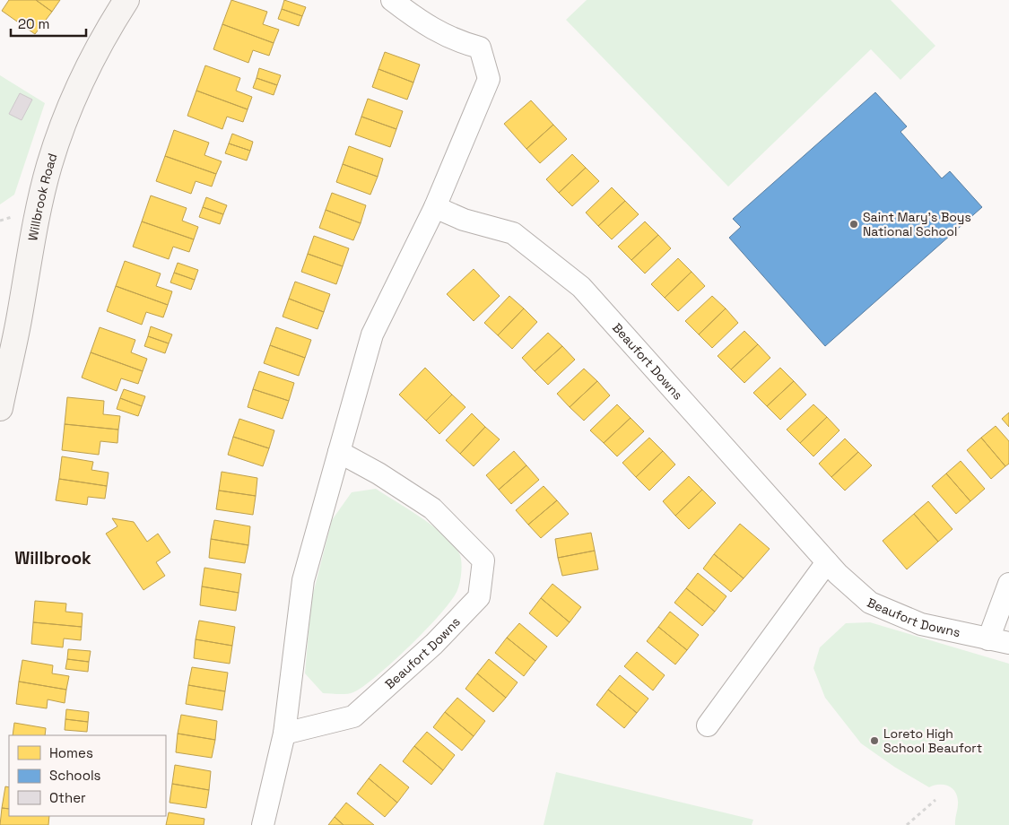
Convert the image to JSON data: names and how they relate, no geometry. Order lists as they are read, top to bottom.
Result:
{
  "streets": {
    "main road": ["Willbrook Road"],
    "street": ["Beaufort Downs"]
  },
  "districts": ["Willbrook"],
  "places": ["Saint Mary's Boys National School", "Loreto High School Beaufort"],
  "legend": ["Homes", "Schools", "Other"],
  "scale_bar": "20 m"
}
